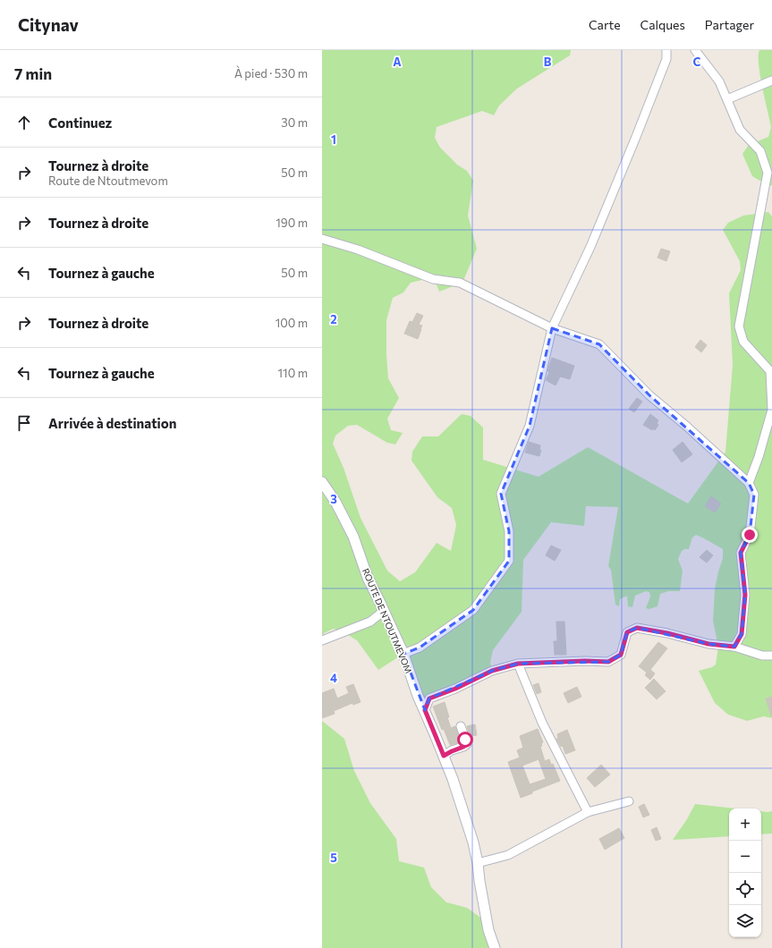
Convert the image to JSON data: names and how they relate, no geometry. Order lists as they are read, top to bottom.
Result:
{
  "streets": {
    "street": ["ROUTE DE NTOUTMEVOM"]
  },
  "page": {
    "header": "Citynav",
    "nav": ["Carte", "Calques", "Partager"],
    "heading": ["7 min", "À pied · 530 m"],
    "list": [
      ["Continuez", "30 m"],
      ["Tournez à droite", "Route de Ntoutmevom", "50 m"],
      ["Tournez à droite", "190 m"],
      ["Tournez à gauche", "50 m"],
      ["Tournez à droite", "100 m"],
      ["Tournez à gauche", "110 m"],
      "Arrivée à destination"
    ],
    "map_buttons": ["+", "−"]
  },
  "grid": {
    "columns": ["A", "B", "C"],
    "rows": [
      "1",
      "2",
      "3",
      "4",
      "5"
    ]
  }
}
